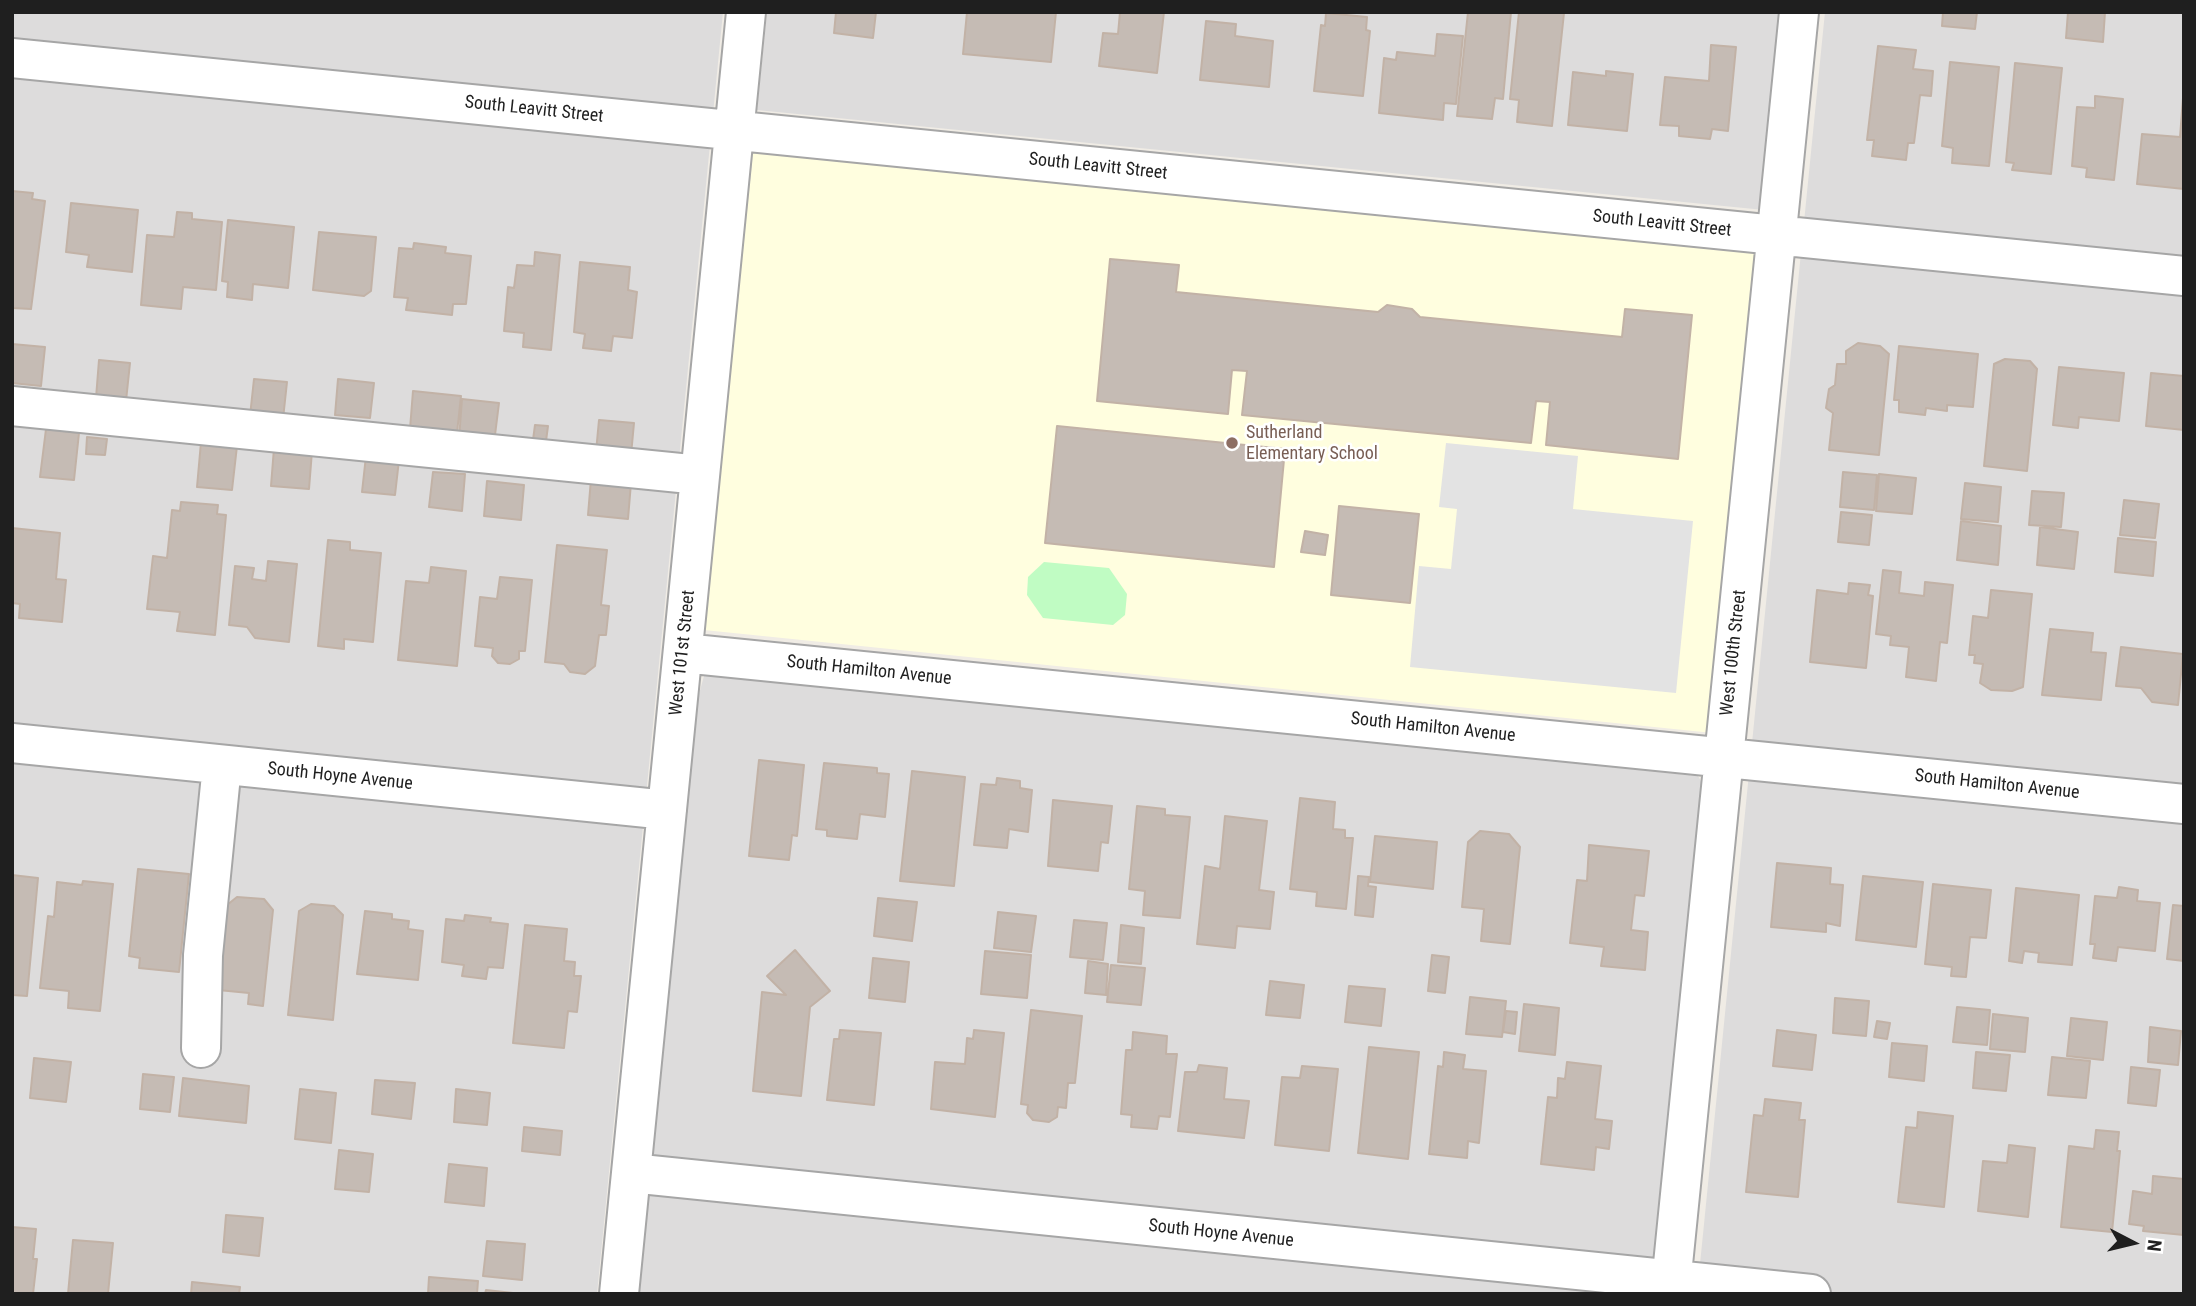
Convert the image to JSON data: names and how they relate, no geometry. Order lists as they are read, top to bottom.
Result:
{
  "streets": {
    "street": [
      "South Leavitt Street",
      "West 101st Street",
      "West 100th Street",
      "South Hamilton Avenue",
      "South Hoyne Avenue"
    ]
  },
  "crossings": [
    ["South Leavitt Street", "West 101st Street"],
    ["South Leavitt Street", "West 100th Street"],
    ["West 101st Street", "South Hamilton Avenue"],
    ["West 101st Street", "South Hoyne Avenue"],
    ["West 100th Street", "South Hamilton Avenue"],
    ["West 100th Street", "South Hoyne Avenue"]
  ],
  "places": ["Sutherland Elementary School"],
  "north": "right"
}
